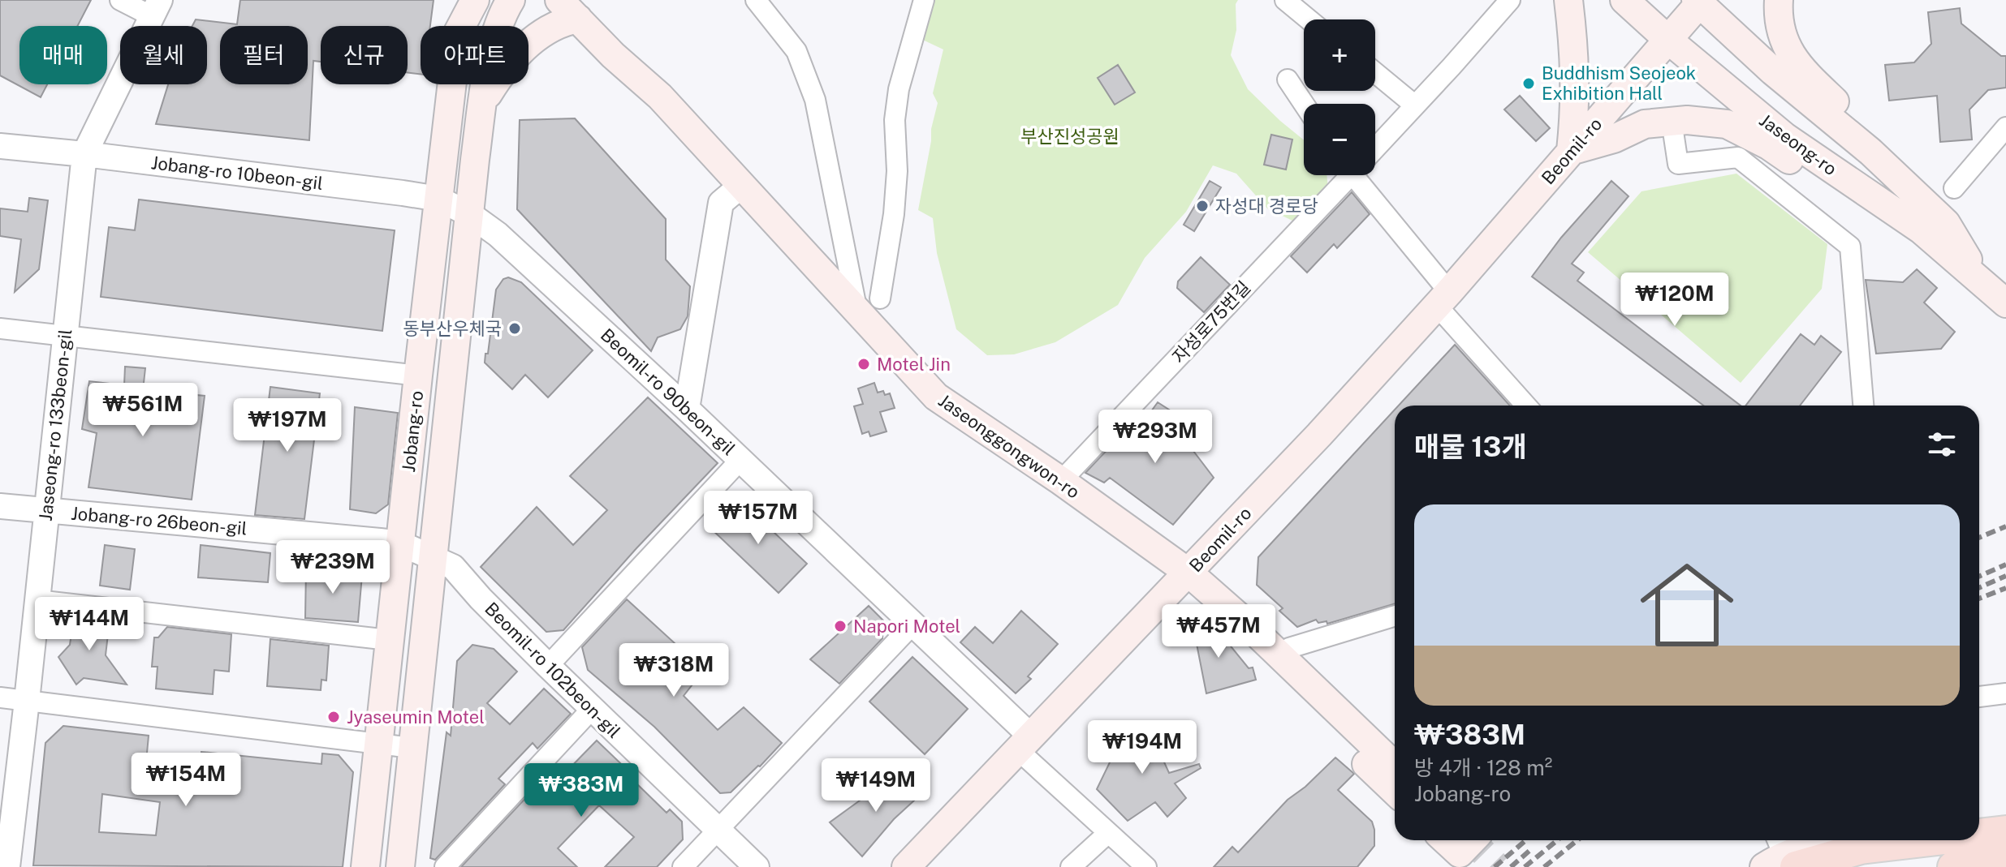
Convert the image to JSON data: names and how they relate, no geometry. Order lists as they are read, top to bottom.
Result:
{
  "streets": {
    "main road": [
      "Jaseong-ro",
      "Beomil-ro",
      "Jobang-ro",
      "Jaseonggongwon-ro"
    ],
    "street": [
      "Jobang-ro 10beon-gil",
      "자성로75번길",
      "Beomil-ro 90beon-gil",
      "Jaseong-ro 133beon-gil",
      "Jobang-ro 26beon-gil",
      "Beomil-ro 102beon-gil"
    ]
  },
  "crossings": [
    ["Jaseong-ro", "Beomil-ro"],
    ["Beomil-ro", "Beomil-ro 90beon-gil"],
    ["Beomil-ro", "Jaseonggongwon-ro"],
    ["Jobang-ro 10beon-gil", "Beomil-ro 90beon-gil"],
    ["Jobang-ro 10beon-gil", "Jaseong-ro 133beon-gil"],
    ["Jobang-ro 10beon-gil", "Jobang-ro"],
    ["자성로75번길", "Jaseonggongwon-ro"],
    ["Beomil-ro 90beon-gil", "Jobang-ro"],
    ["Jaseong-ro 133beon-gil", "Jobang-ro 26beon-gil"],
    ["Jobang-ro", "Jobang-ro 26beon-gil"],
    ["Jobang-ro", "Beomil-ro 102beon-gil"],
    ["Jobang-ro 26beon-gil", "Beomil-ro 102beon-gil"]
  ],
  "parks": ["부산진성공원"],
  "places": [
    "Buddhism Seojeok Exhibition Hall",
    "자성대 경로당",
    "동부산우체국",
    "Motel Jin",
    "Napori Motel",
    "Jyaseumin Motel"
  ],
  "page": {
    "map_buttons": ["+", "−"],
    "chip": [
      "매매",
      "월세",
      "필터",
      "신규",
      "아파트"
    ],
    "price": [
      "₩120M",
      "₩561M",
      "₩197M",
      "₩293M",
      "₩157M",
      "₩239M",
      "₩144M",
      "₩457M",
      "₩318M",
      "₩194M",
      "₩154M",
      "₩149M",
      "₩383M"
    ],
    "heading": "매물 13개",
    "list": [
      {
        "name": "₩383M",
        "note": "방 4개 · 128 m² · Jobang-ro"
      }
    ]
  }
}
